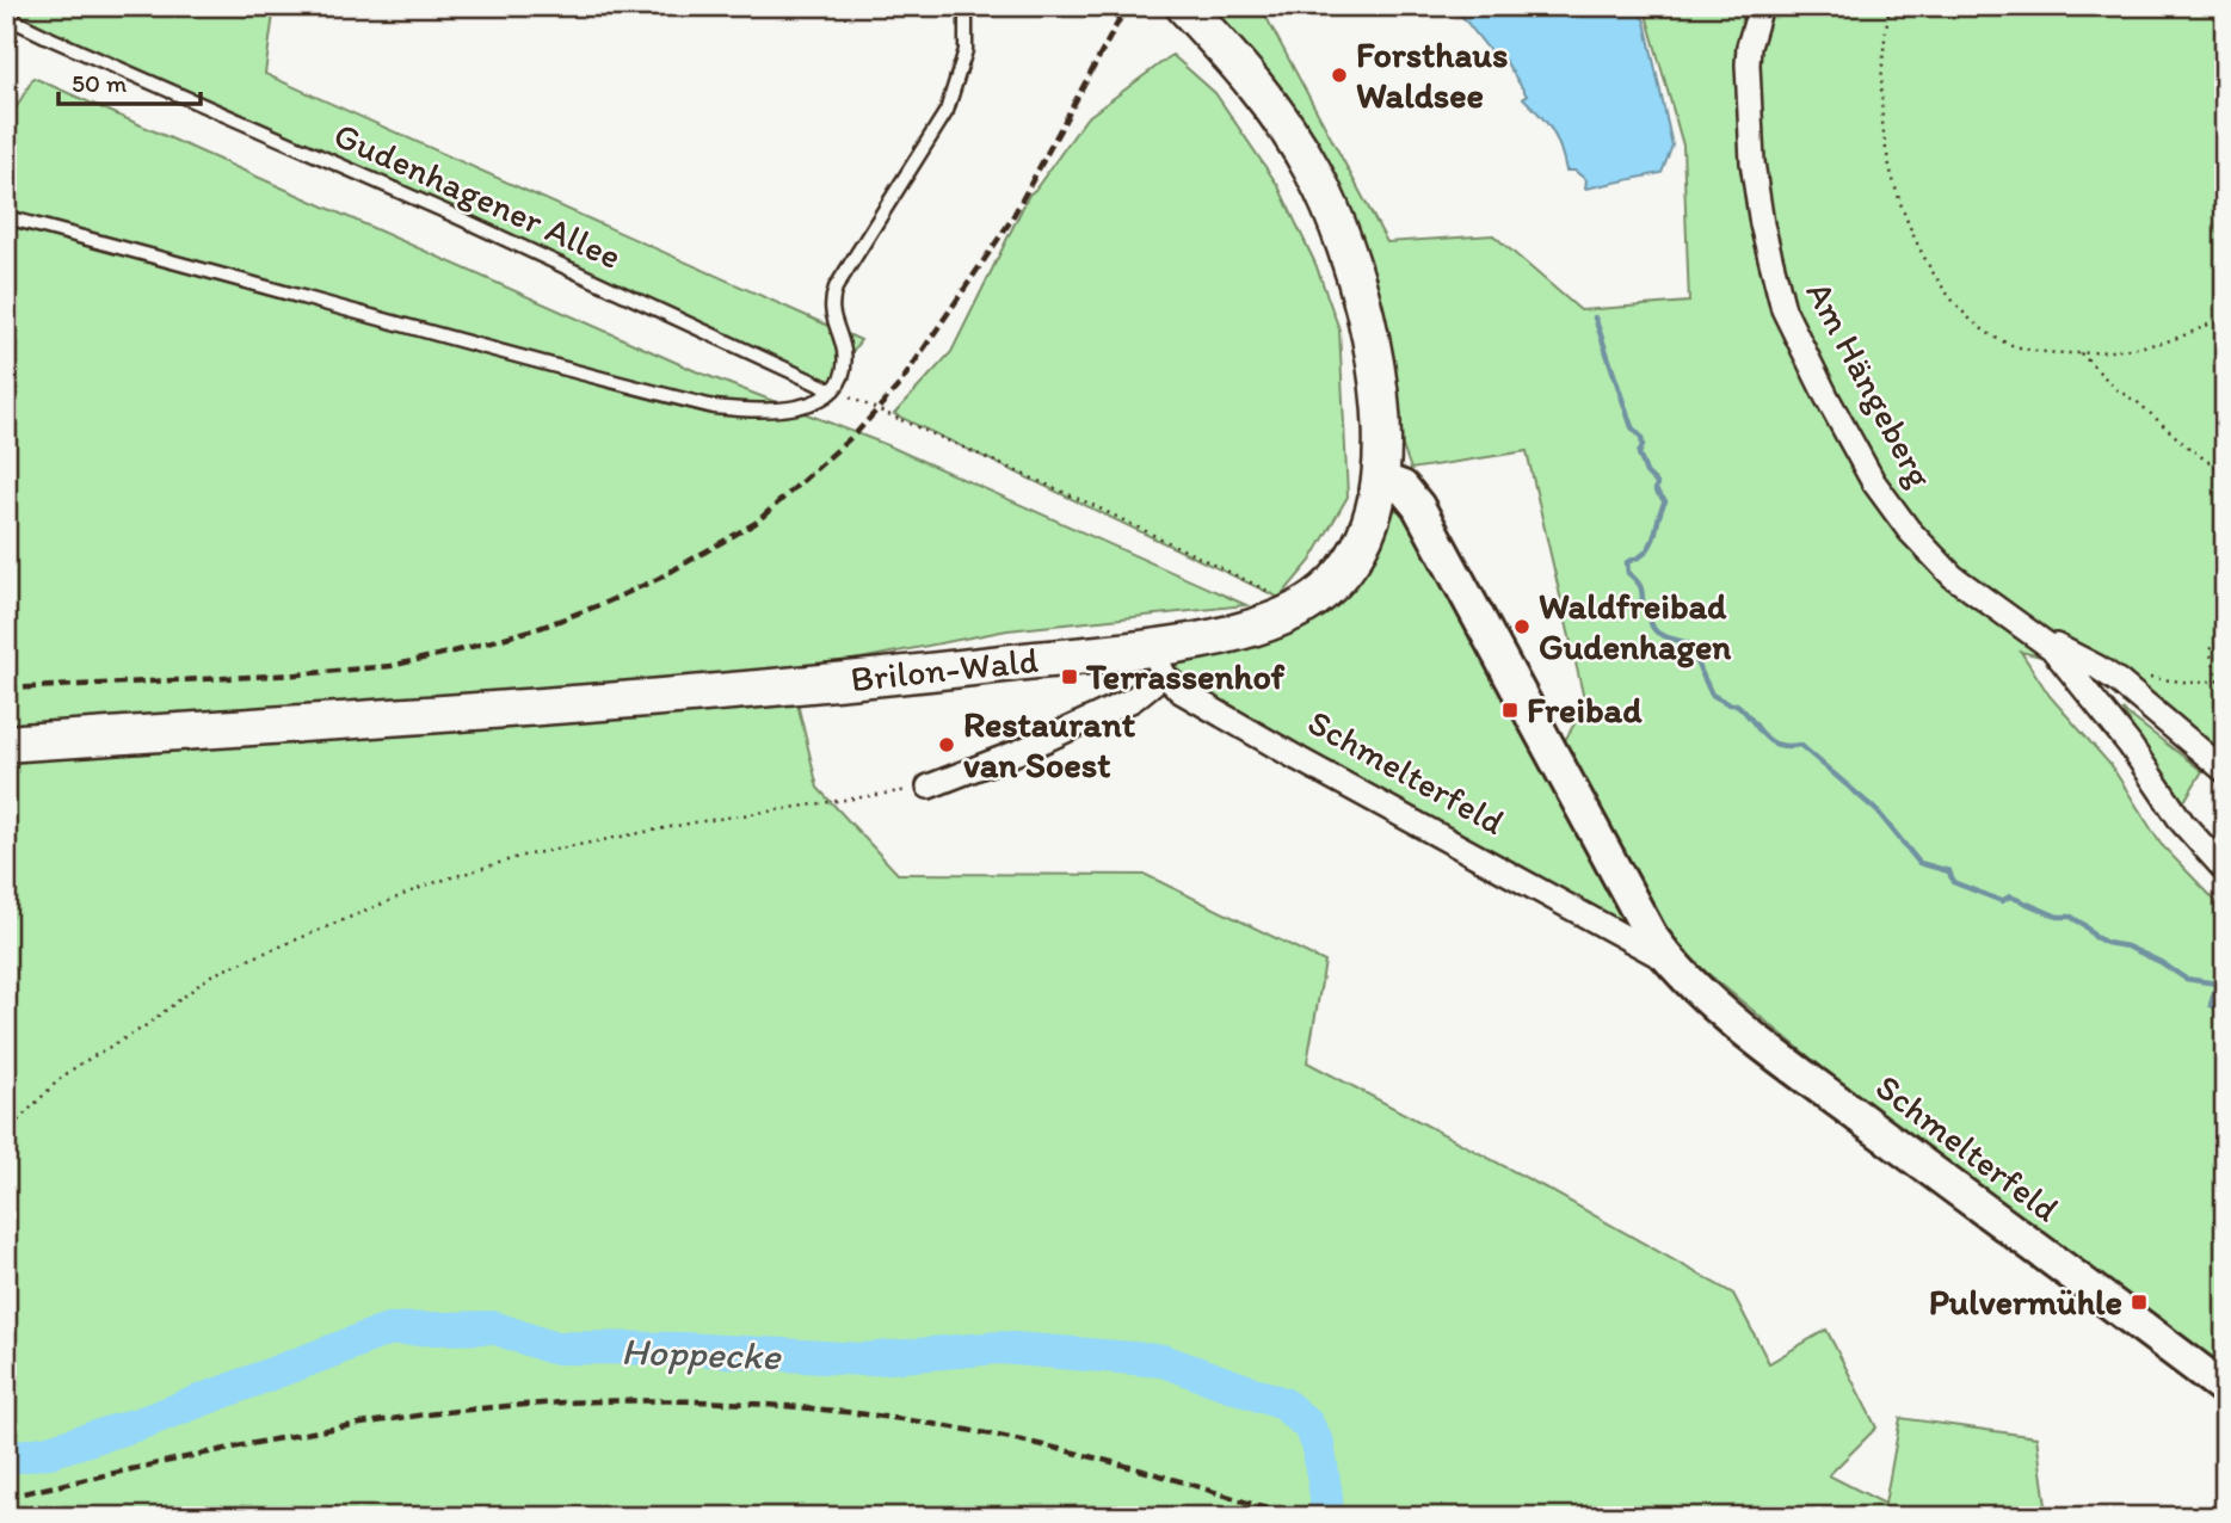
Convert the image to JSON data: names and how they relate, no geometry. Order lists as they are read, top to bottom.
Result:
{
  "streets": {
    "main road": ["Brilon-Wald", "Schmelterfeld"],
    "street": ["Am Hängeberg"],
    "lane": ["Gudenhagener Allee"]
  },
  "crossings": [
    ["Brilon-Wald", "Schmelterfeld"]
  ],
  "water": ["Hoppecke"],
  "places": {
    "other": ["Forsthaus Waldsee", "Waldfreibad Gudenhagen", "Restaurant van Soest"],
    "transit": ["Terrassenhof", "Freibad", "Pulvermühle"]
  },
  "scale_bar": "50 m"
}
